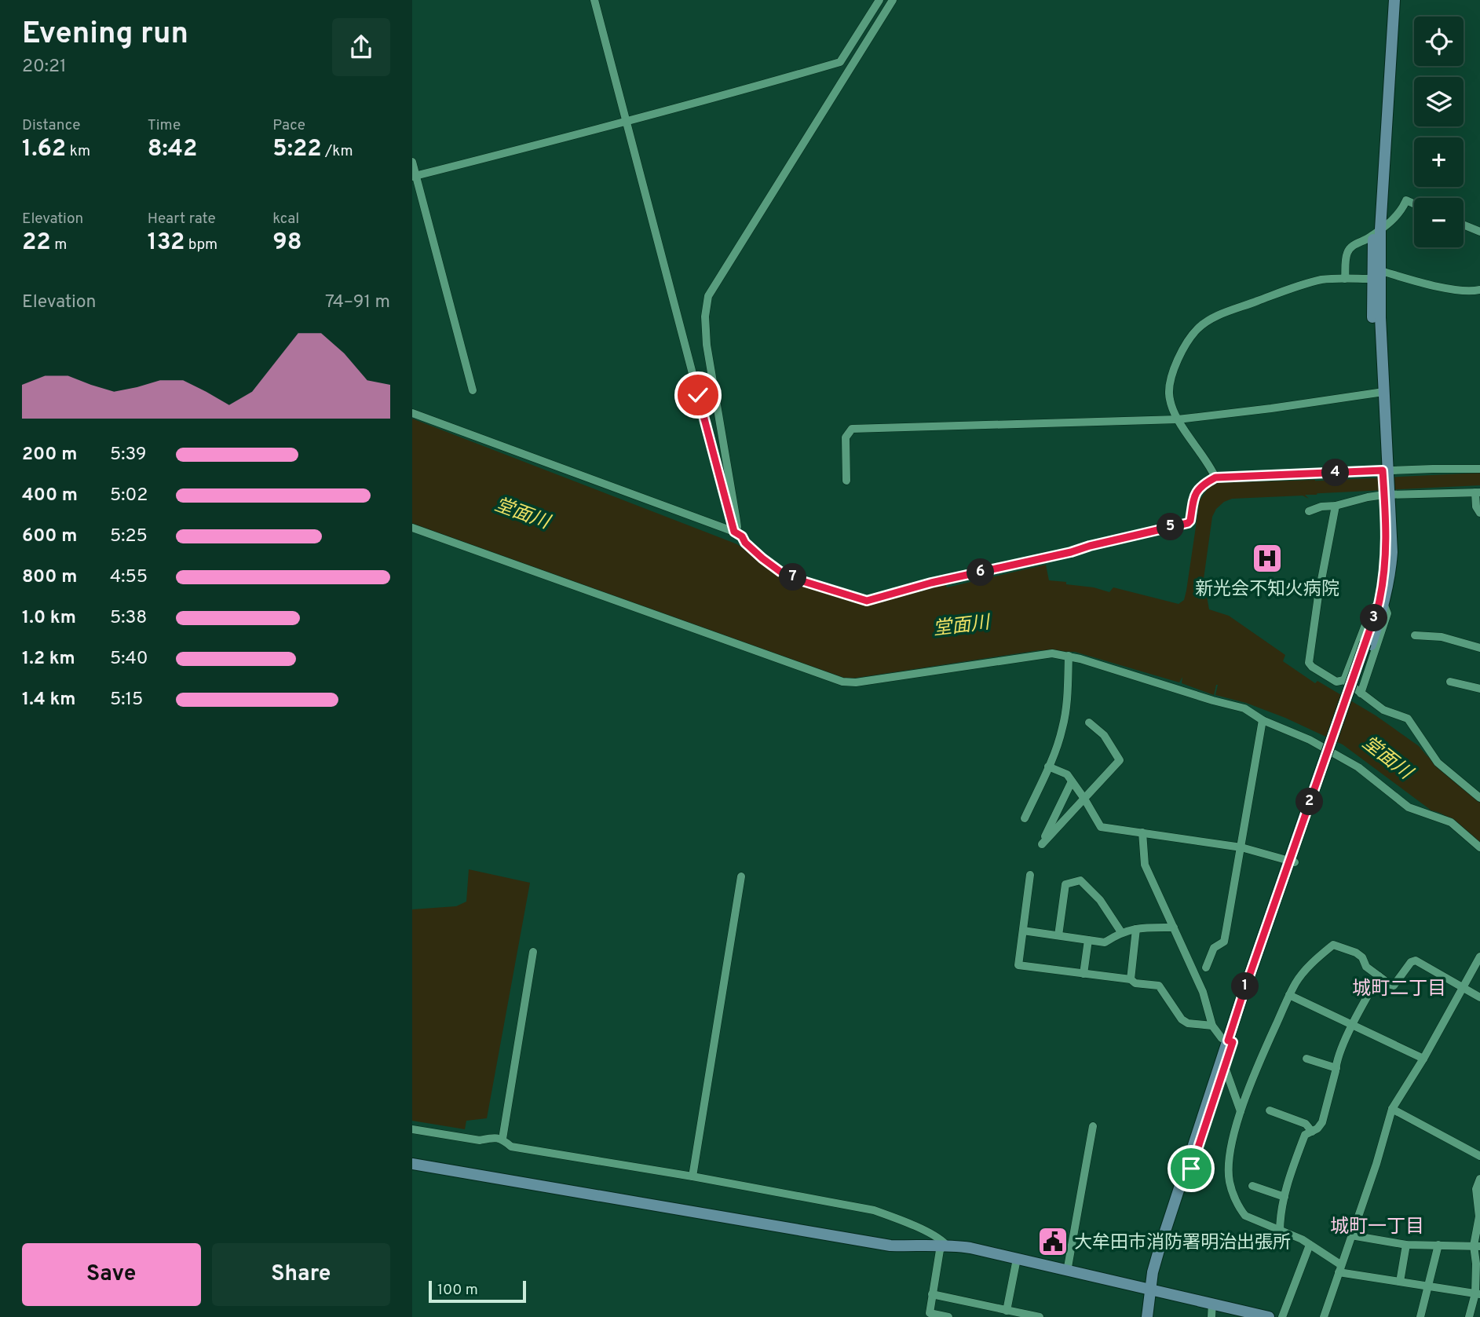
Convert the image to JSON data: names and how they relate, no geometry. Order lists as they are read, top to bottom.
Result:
{
  "districts": ["城町二丁目", "城町一丁目"],
  "water": ["堂面川"],
  "places": {
    "hospital": ["新光会不知火病院"],
    "public building": ["大牟田市消防署明治出張所"]
  },
  "scale_bar": "100 m",
  "page": {
    "heading": ["Evening run", "20:21"],
    "map_buttons": ["+", "−"],
    "stats": [
      ["Distance", "1.62 km"],
      ["Time", "8:42"],
      ["Pace", "5:22 /km"],
      ["Elevation", "22 m"],
      ["Heart rate", "132 bpm"],
      ["kcal", "98"]
    ],
    "chart": ["Elevation", "74–91 m"],
    "list": [
      {
        "name": "200 m",
        "note": "5:39"
      },
      {
        "name": "400 m",
        "note": "5:02"
      },
      {
        "name": "600 m",
        "note": "5:25"
      },
      {
        "name": "800 m",
        "note": "4:55"
      },
      {
        "name": "1.0 km",
        "note": "5:38"
      },
      {
        "name": "1.2 km",
        "note": "5:40"
      },
      {
        "name": "1.4 km",
        "note": "5:15"
      }
    ],
    "pins": [
      "4",
      "5",
      "6",
      "7",
      "3",
      "2",
      "1"
    ],
    "buttons": ["Save", "Share"],
    "scale": "100 m"
  }
}
